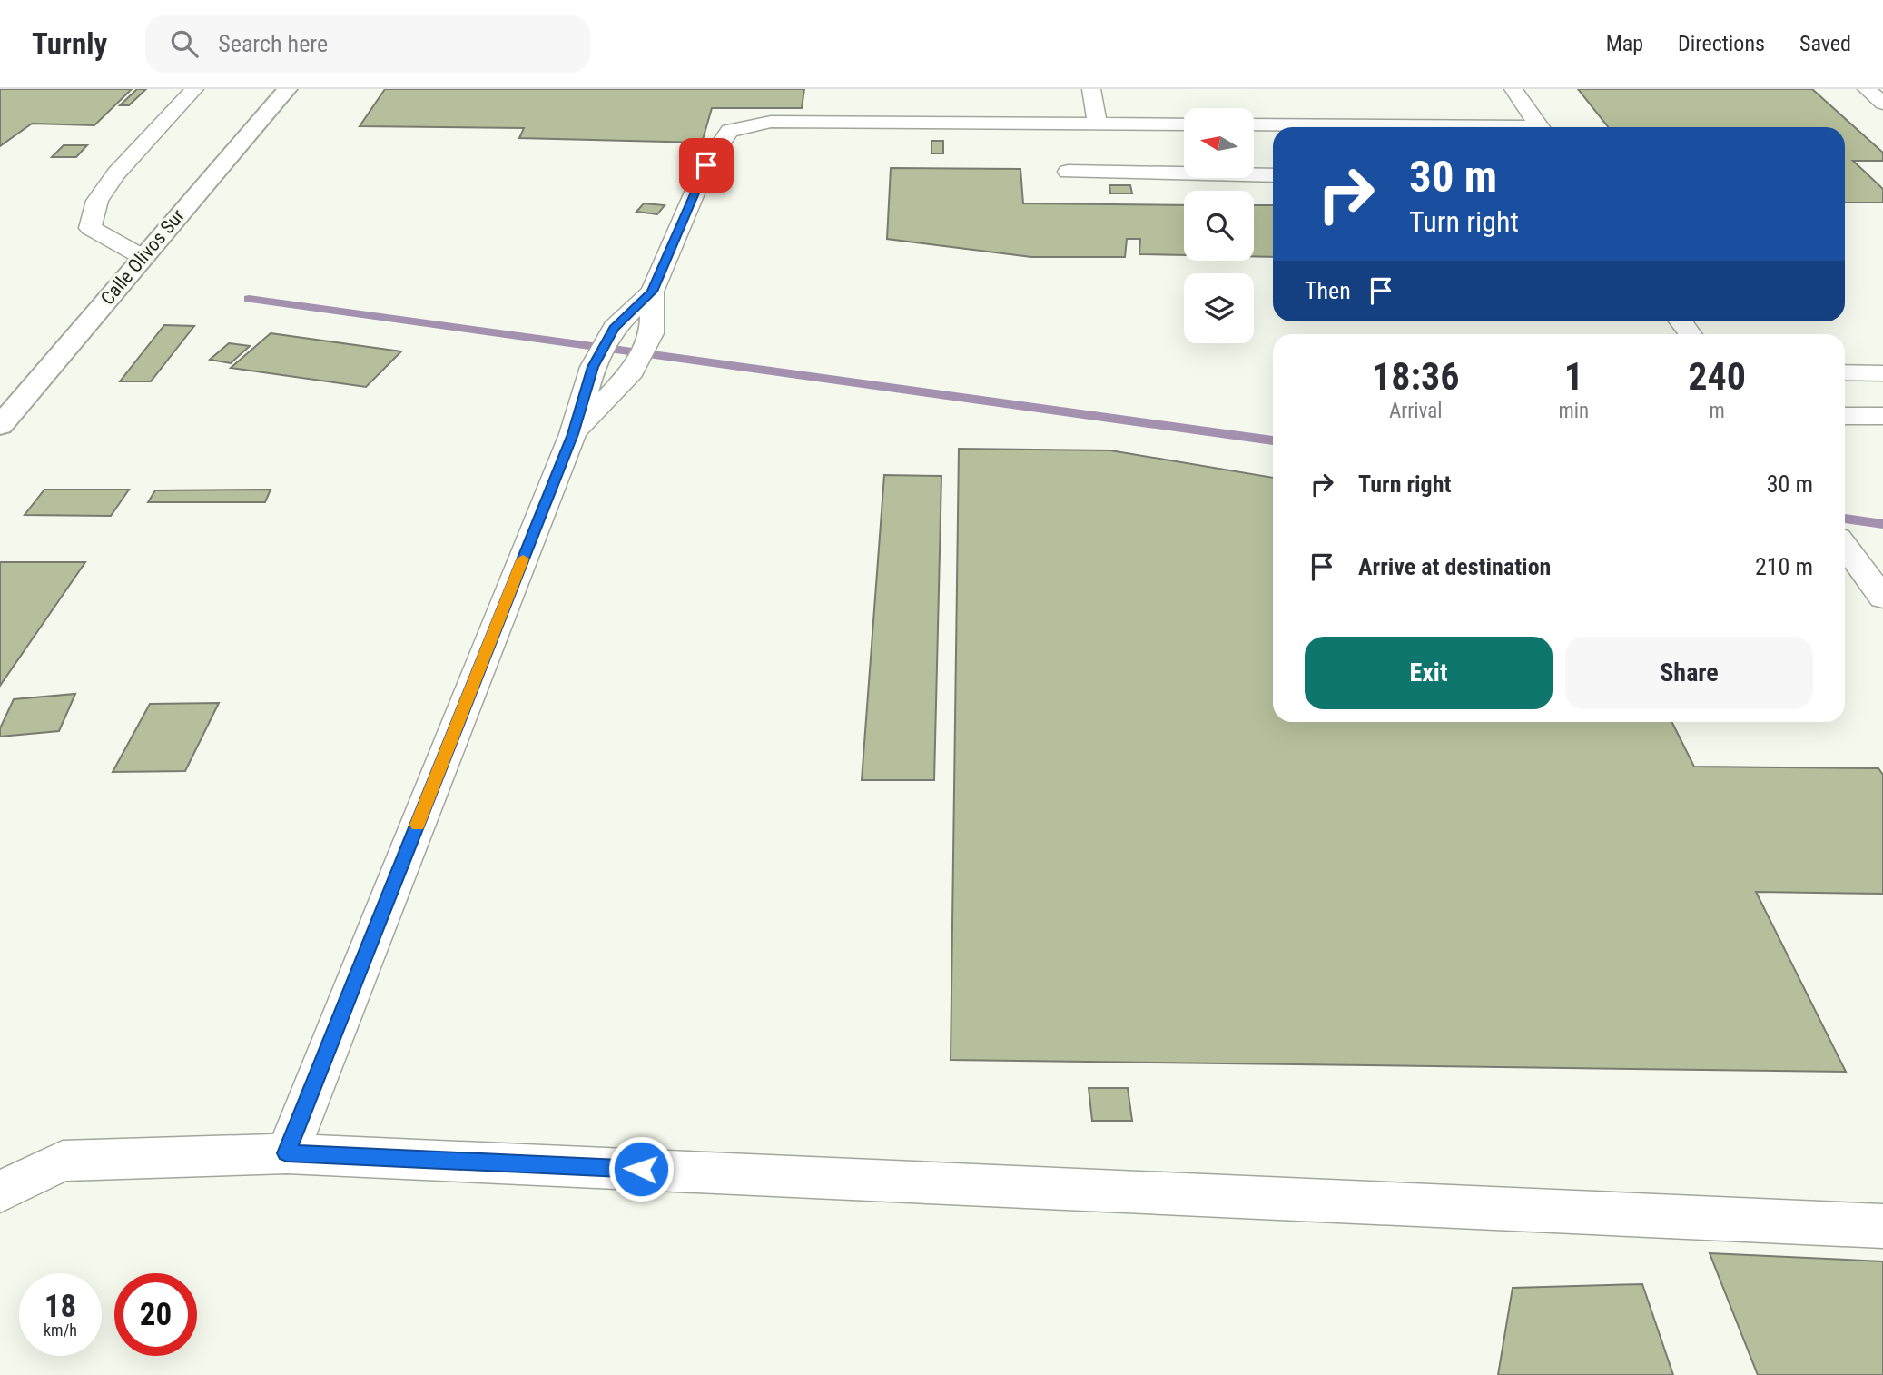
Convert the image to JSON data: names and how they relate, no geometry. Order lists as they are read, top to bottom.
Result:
{
  "streets": {
    "main road": ["Calle Olivos Sur"]
  },
  "north": "left",
  "page": {
    "header": "Turnly",
    "search": "Search here",
    "nav": ["Map", "Directions", "Saved"],
    "turn": ["30 m", "Turn right"],
    "then": "Then",
    "eta": [
      "18:36",
      "Arrival",
      "1",
      "min",
      "240",
      "m"
    ],
    "list": [
      {
        "name": "Turn right",
        "value": "30 m"
      },
      {
        "name": "Arrive at destination",
        "value": "210 m"
      }
    ],
    "buttons": ["Exit", "Share"],
    "speed": "18 km/h",
    "limit": "20"
  }
}
